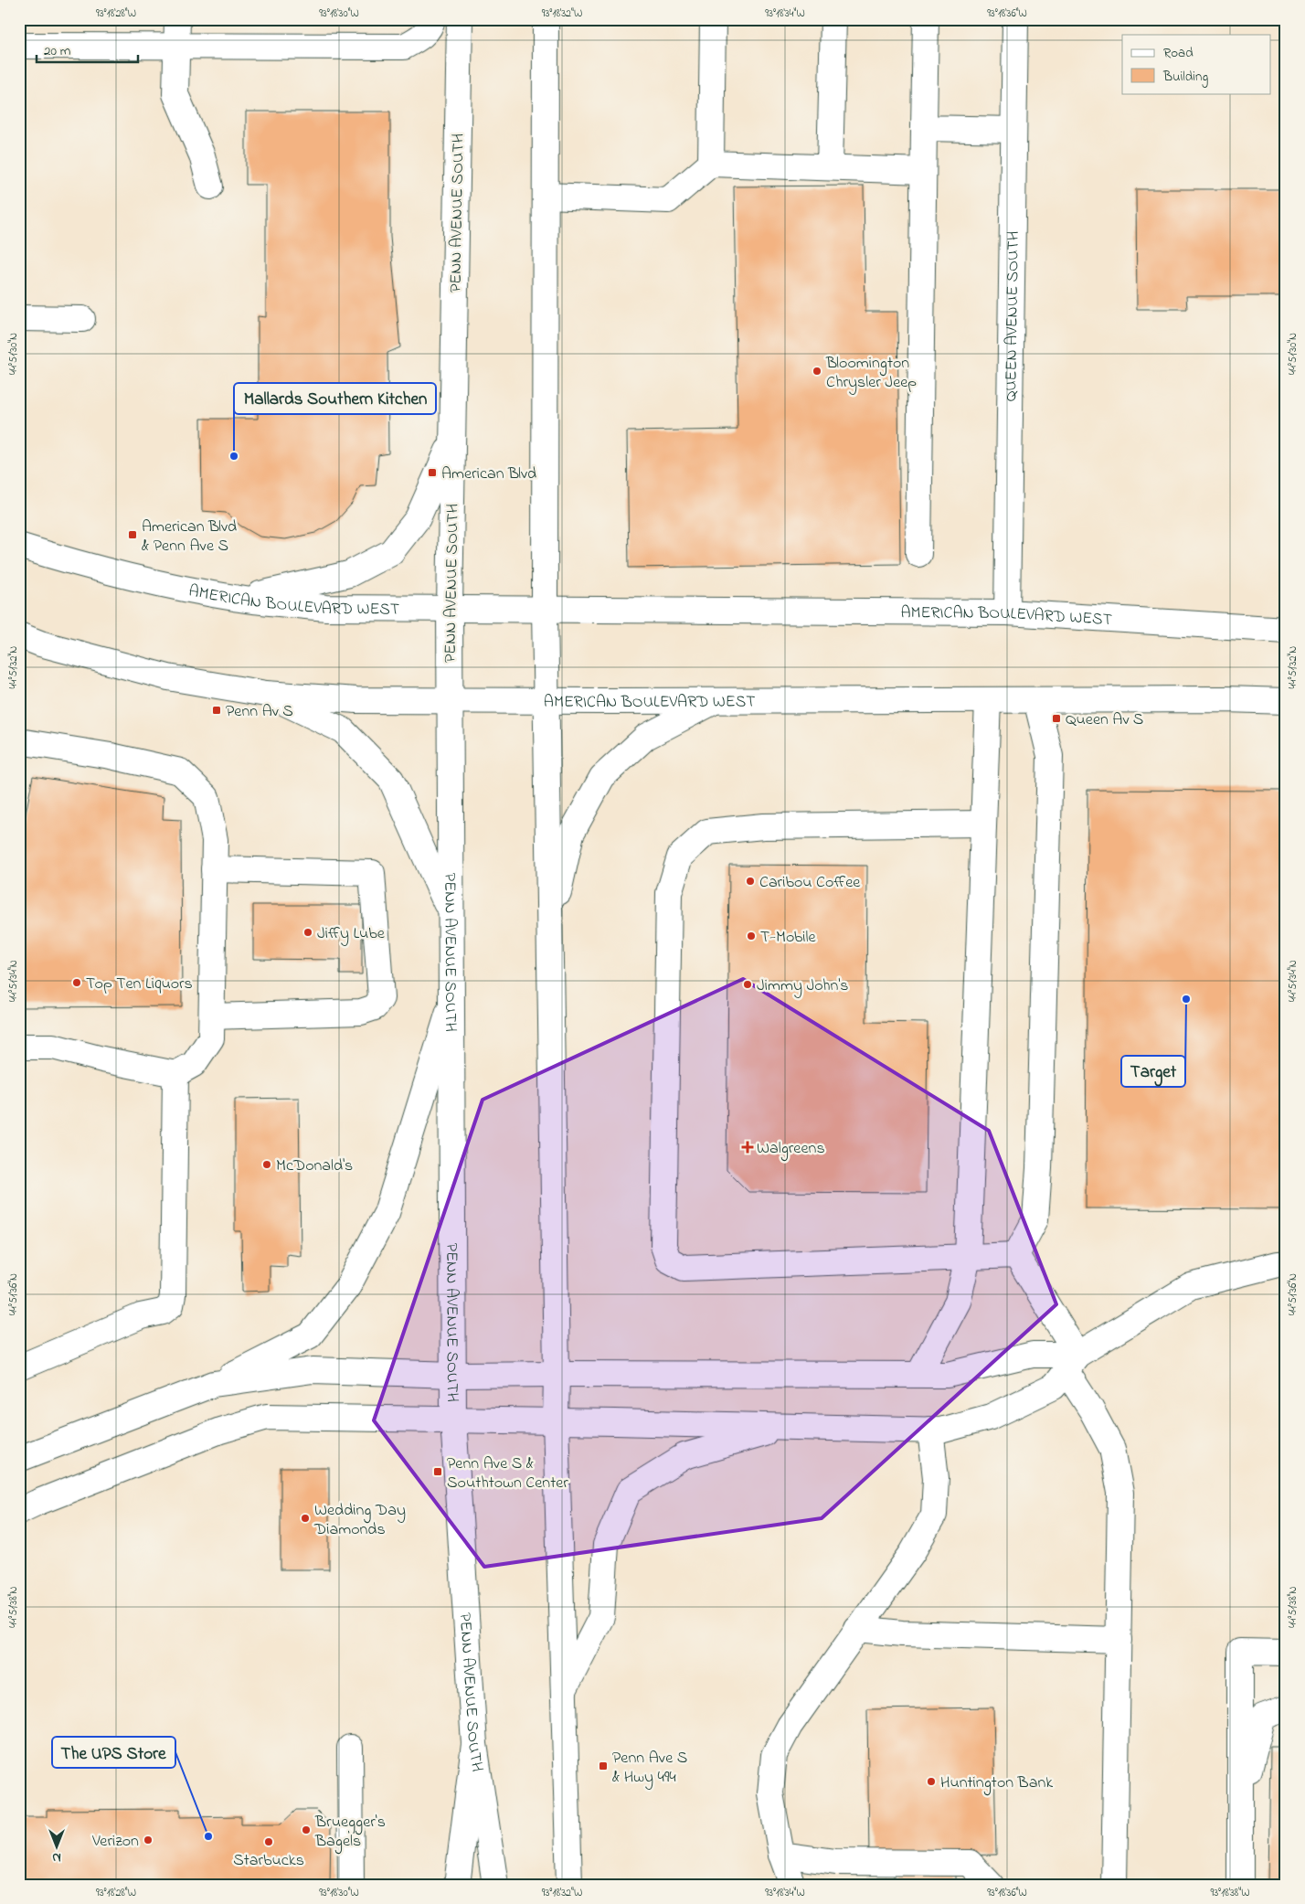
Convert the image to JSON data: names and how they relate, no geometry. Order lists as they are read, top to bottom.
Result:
{
  "streets": {
    "main road": ["PENN AVENUE SOUTH", "QUEEN AVENUE SOUTH", "AMERICAN BOULEVARD WEST"]
  },
  "crossings": [
    ["PENN AVENUE SOUTH", "AMERICAN BOULEVARD WEST"],
    ["QUEEN AVENUE SOUTH", "AMERICAN BOULEVARD WEST"]
  ],
  "places": {
    "other": [
      "Bloomington Chrysler Jeep",
      "Mallards Southern Kitchen",
      "Caribou Coffee",
      "Jiffy Lube",
      "T-Mobile",
      "Top Ten Liquors",
      "Jimmy John's",
      "Target",
      "McDonald's",
      "Wedding Day Diamonds",
      "Huntington Bank",
      "Bruegger's Bagels",
      "The UPS Store",
      "Verizon",
      "Starbucks"
    ],
    "transit": [
      "American Blvd",
      "American Blvd & Penn Ave S",
      "Penn Av S",
      "Queen Av S",
      "Penn Ave S & Southtown Center",
      "Penn Ave S & Hwy 494"
    ],
    "health": ["Walgreens"]
  },
  "legend": ["Road", "Building"],
  "scale_bar": "20 m",
  "north": "bottom",
  "coordinates": [
    "93°18'28\"W",
    "93°18'30\"W",
    "93°18'32\"W",
    "93°18'34\"W",
    "93°18'36\"W",
    "44°51'30\"N",
    "44°51'32\"N",
    "44°51'34\"N",
    "44°51'36\"N",
    "44°51'38\"N",
    "93°18'38\"W"
  ]
}
